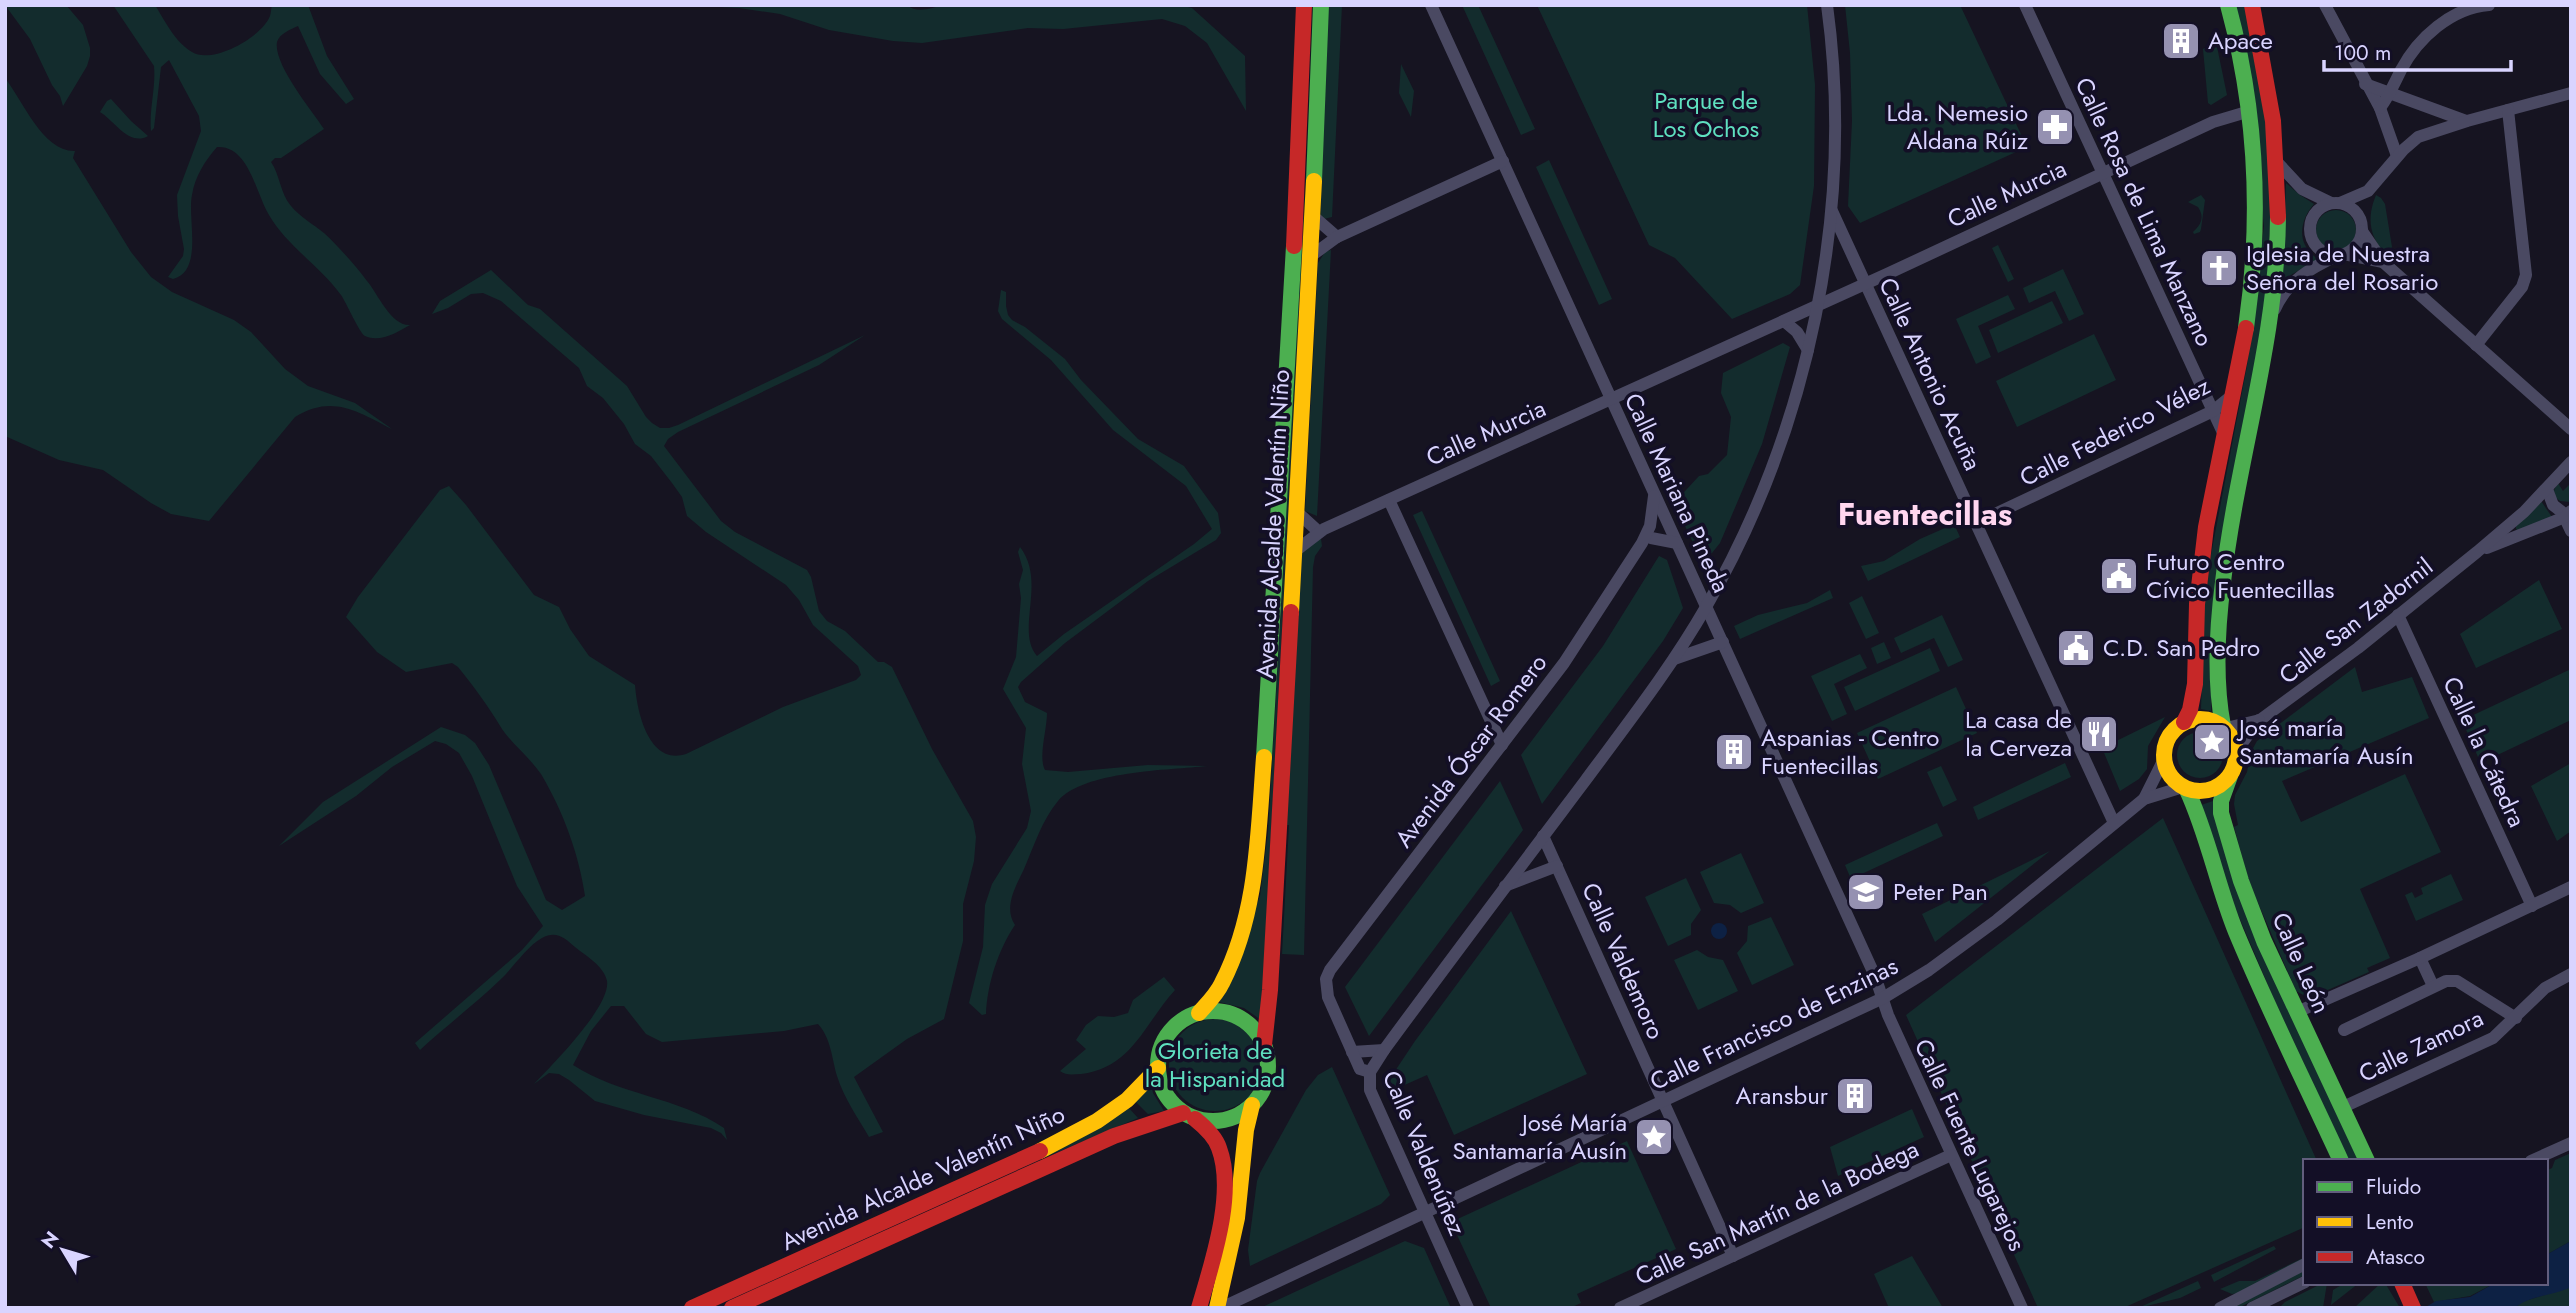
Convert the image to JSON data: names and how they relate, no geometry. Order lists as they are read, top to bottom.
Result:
{
  "streets": {
    "main road": ["Avenida Alcalde Valentín Niño", "Calle León"],
    "street": [
      "Calle Murcia",
      "Calle Rosa de Lima Manzano",
      "Calle Antonio Acuña",
      "Calle Federico Vélez",
      "Calle Mariana Pineda",
      "Calle San Zadornil",
      "Avenida Óscar Romero",
      "Calle la Cátedra",
      "Calle Valdemoro",
      "Calle Francisco de Enzinas",
      "Calle Zamora",
      "Calle Fuente Lugarejos",
      "Calle Valdenúñez",
      "Calle San Martín de la Bodega"
    ]
  },
  "crossings": [
    ["Calle Murcia", "Calle Rosa de Lima Manzano"],
    ["Calle Murcia", "Calle Antonio Acuña"],
    ["Calle Murcia", "Calle Mariana Pineda"],
    ["Calle Murcia", "Avenida Alcalde Valentín Niño"],
    ["Calle Rosa de Lima Manzano", "Calle Federico Vélez"],
    ["Calle Antonio Acuña", "Calle Federico Vélez"],
    ["Calle Antonio Acuña", "Calle Francisco de Enzinas"],
    ["Calle Mariana Pineda", "Avenida Óscar Romero"],
    ["Calle Mariana Pineda", "Calle Francisco de Enzinas"],
    ["Calle Mariana Pineda", "Calle Fuente Lugarejos"],
    ["Calle San Zadornil", "Calle la Cátedra"],
    ["Calle San Zadornil", "Calle León"],
    ["Calle San Zadornil", "Calle Francisco de Enzinas"],
    ["Avenida Óscar Romero", "Calle Valdenúñez"],
    ["Calle Valdemoro", "Calle Francisco de Enzinas"],
    ["Calle Valdemoro", "Calle San Martín de la Bodega"],
    ["Calle León", "Calle Francisco de Enzinas"],
    ["Calle León", "Calle Zamora"],
    ["Calle Francisco de Enzinas", "Calle Fuente Lugarejos"],
    ["Calle Francisco de Enzinas", "Calle Valdenúñez"],
    ["Calle Fuente Lugarejos", "Calle San Martín de la Bodega"]
  ],
  "districts": ["Fuentecillas"],
  "parks": ["Parque de Los Ochos", "Glorieta de la Hispanidad"],
  "places": {
    "building": ["Apace", "Aspanias - Centro Fuentecillas", "Aransbur"],
    "pharmacy": ["Lda. Nemesio Aldana Rúiz"],
    "church": ["Iglesia de Nuestra Señora del Rosario"],
    "public building": ["Futuro Centro Cívico Fuentecillas", "C.D. San Pedro"],
    "restaurant": ["La casa de la Cerveza"],
    "place": ["José maría Santamaría Ausín", "José María Santamaría Ausín"],
    "school or university": ["Peter Pan"]
  },
  "legend": ["Fluido", "Lento", "Atasco"],
  "scale_bar": "100 m",
  "north": "top left"
}
